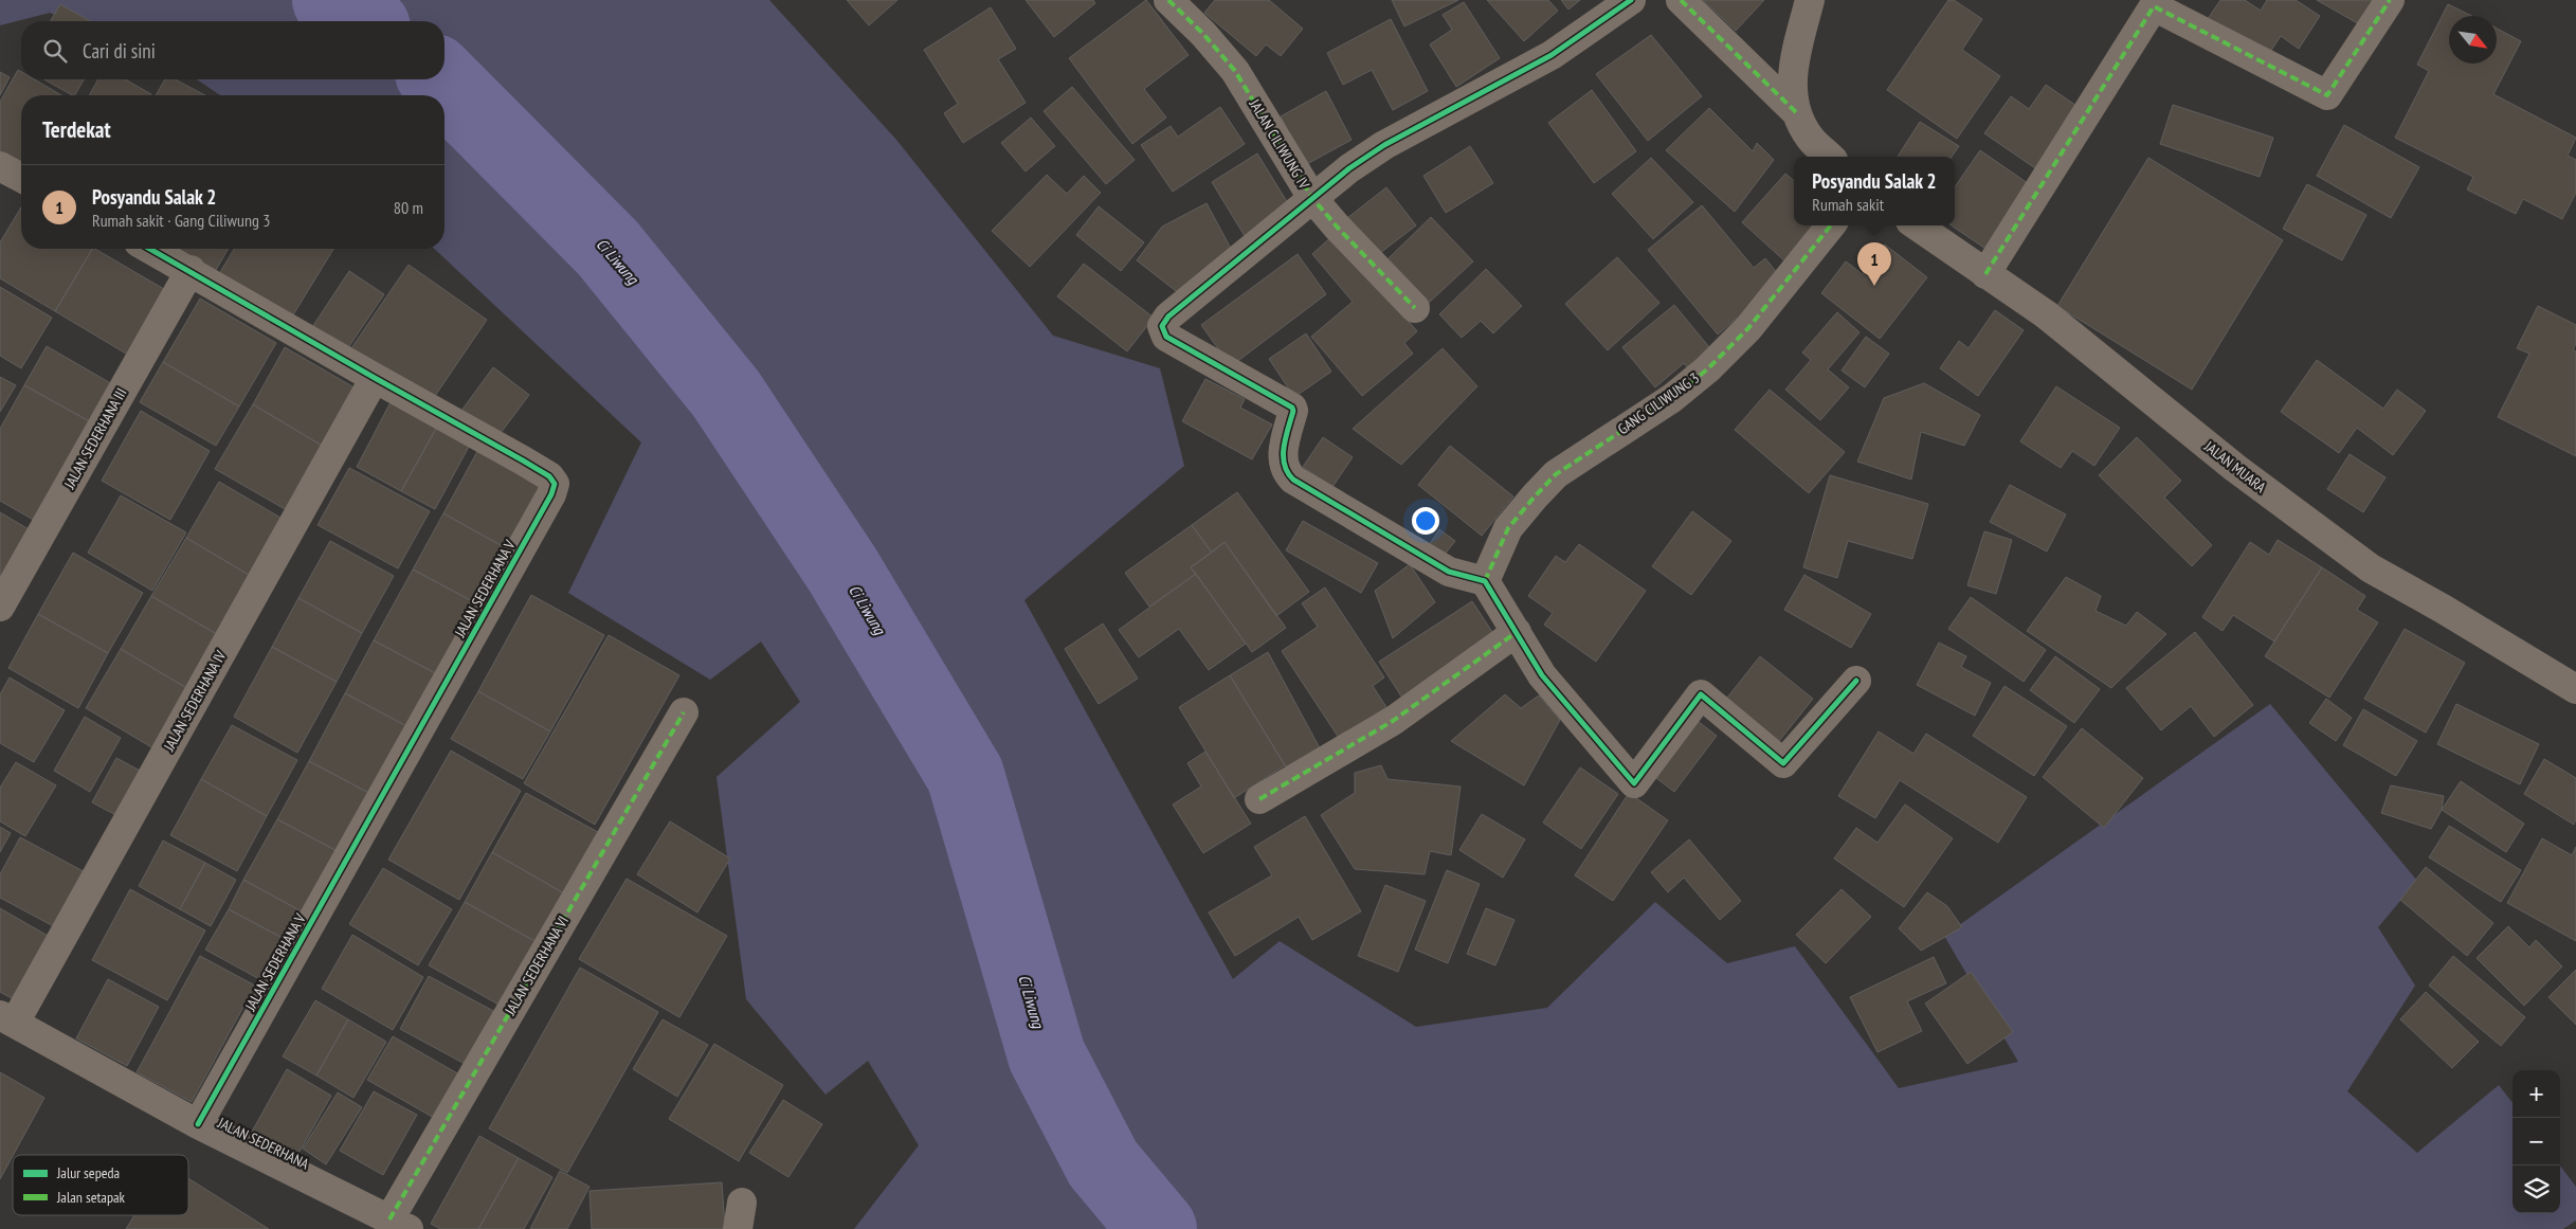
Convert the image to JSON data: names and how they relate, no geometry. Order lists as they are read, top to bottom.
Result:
{
  "streets": {
    "street": [
      "JALAN CILIWUNG IV",
      "GANG CILIWUNG 3",
      "JALAN SEDERHANA III",
      "JALAN MUARA",
      "JALAN SEDERHANA V",
      "JALAN SEDERHANA IV",
      "JALAN SEDERHANA VI",
      "JALAN SEDERHANA"
    ]
  },
  "crossings": [
    ["JALAN SEDERHANA III", "JALAN SEDERHANA V"],
    ["JALAN SEDERHANA V", "JALAN SEDERHANA IV"],
    ["JALAN SEDERHANA V", "JALAN SEDERHANA"],
    ["JALAN SEDERHANA IV", "JALAN SEDERHANA"],
    ["JALAN SEDERHANA VI", "JALAN SEDERHANA"]
  ],
  "water": ["Ci Liwung"],
  "legend": ["Jalur sepeda", "Jalan setapak"],
  "north": "bottom right",
  "page": {
    "search": "Cari di sini",
    "heading": "Terdekat",
    "popup": ["Posyandu Salak 2", "Rumah sakit"],
    "list": [
      {
        "mark": "1",
        "name": "Posyandu Salak 2",
        "note": "Rumah sakit · Gang Ciliwung 3",
        "value": "80 m"
      }
    ],
    "pins": "1",
    "map_buttons": ["+", "−"]
  }
}
